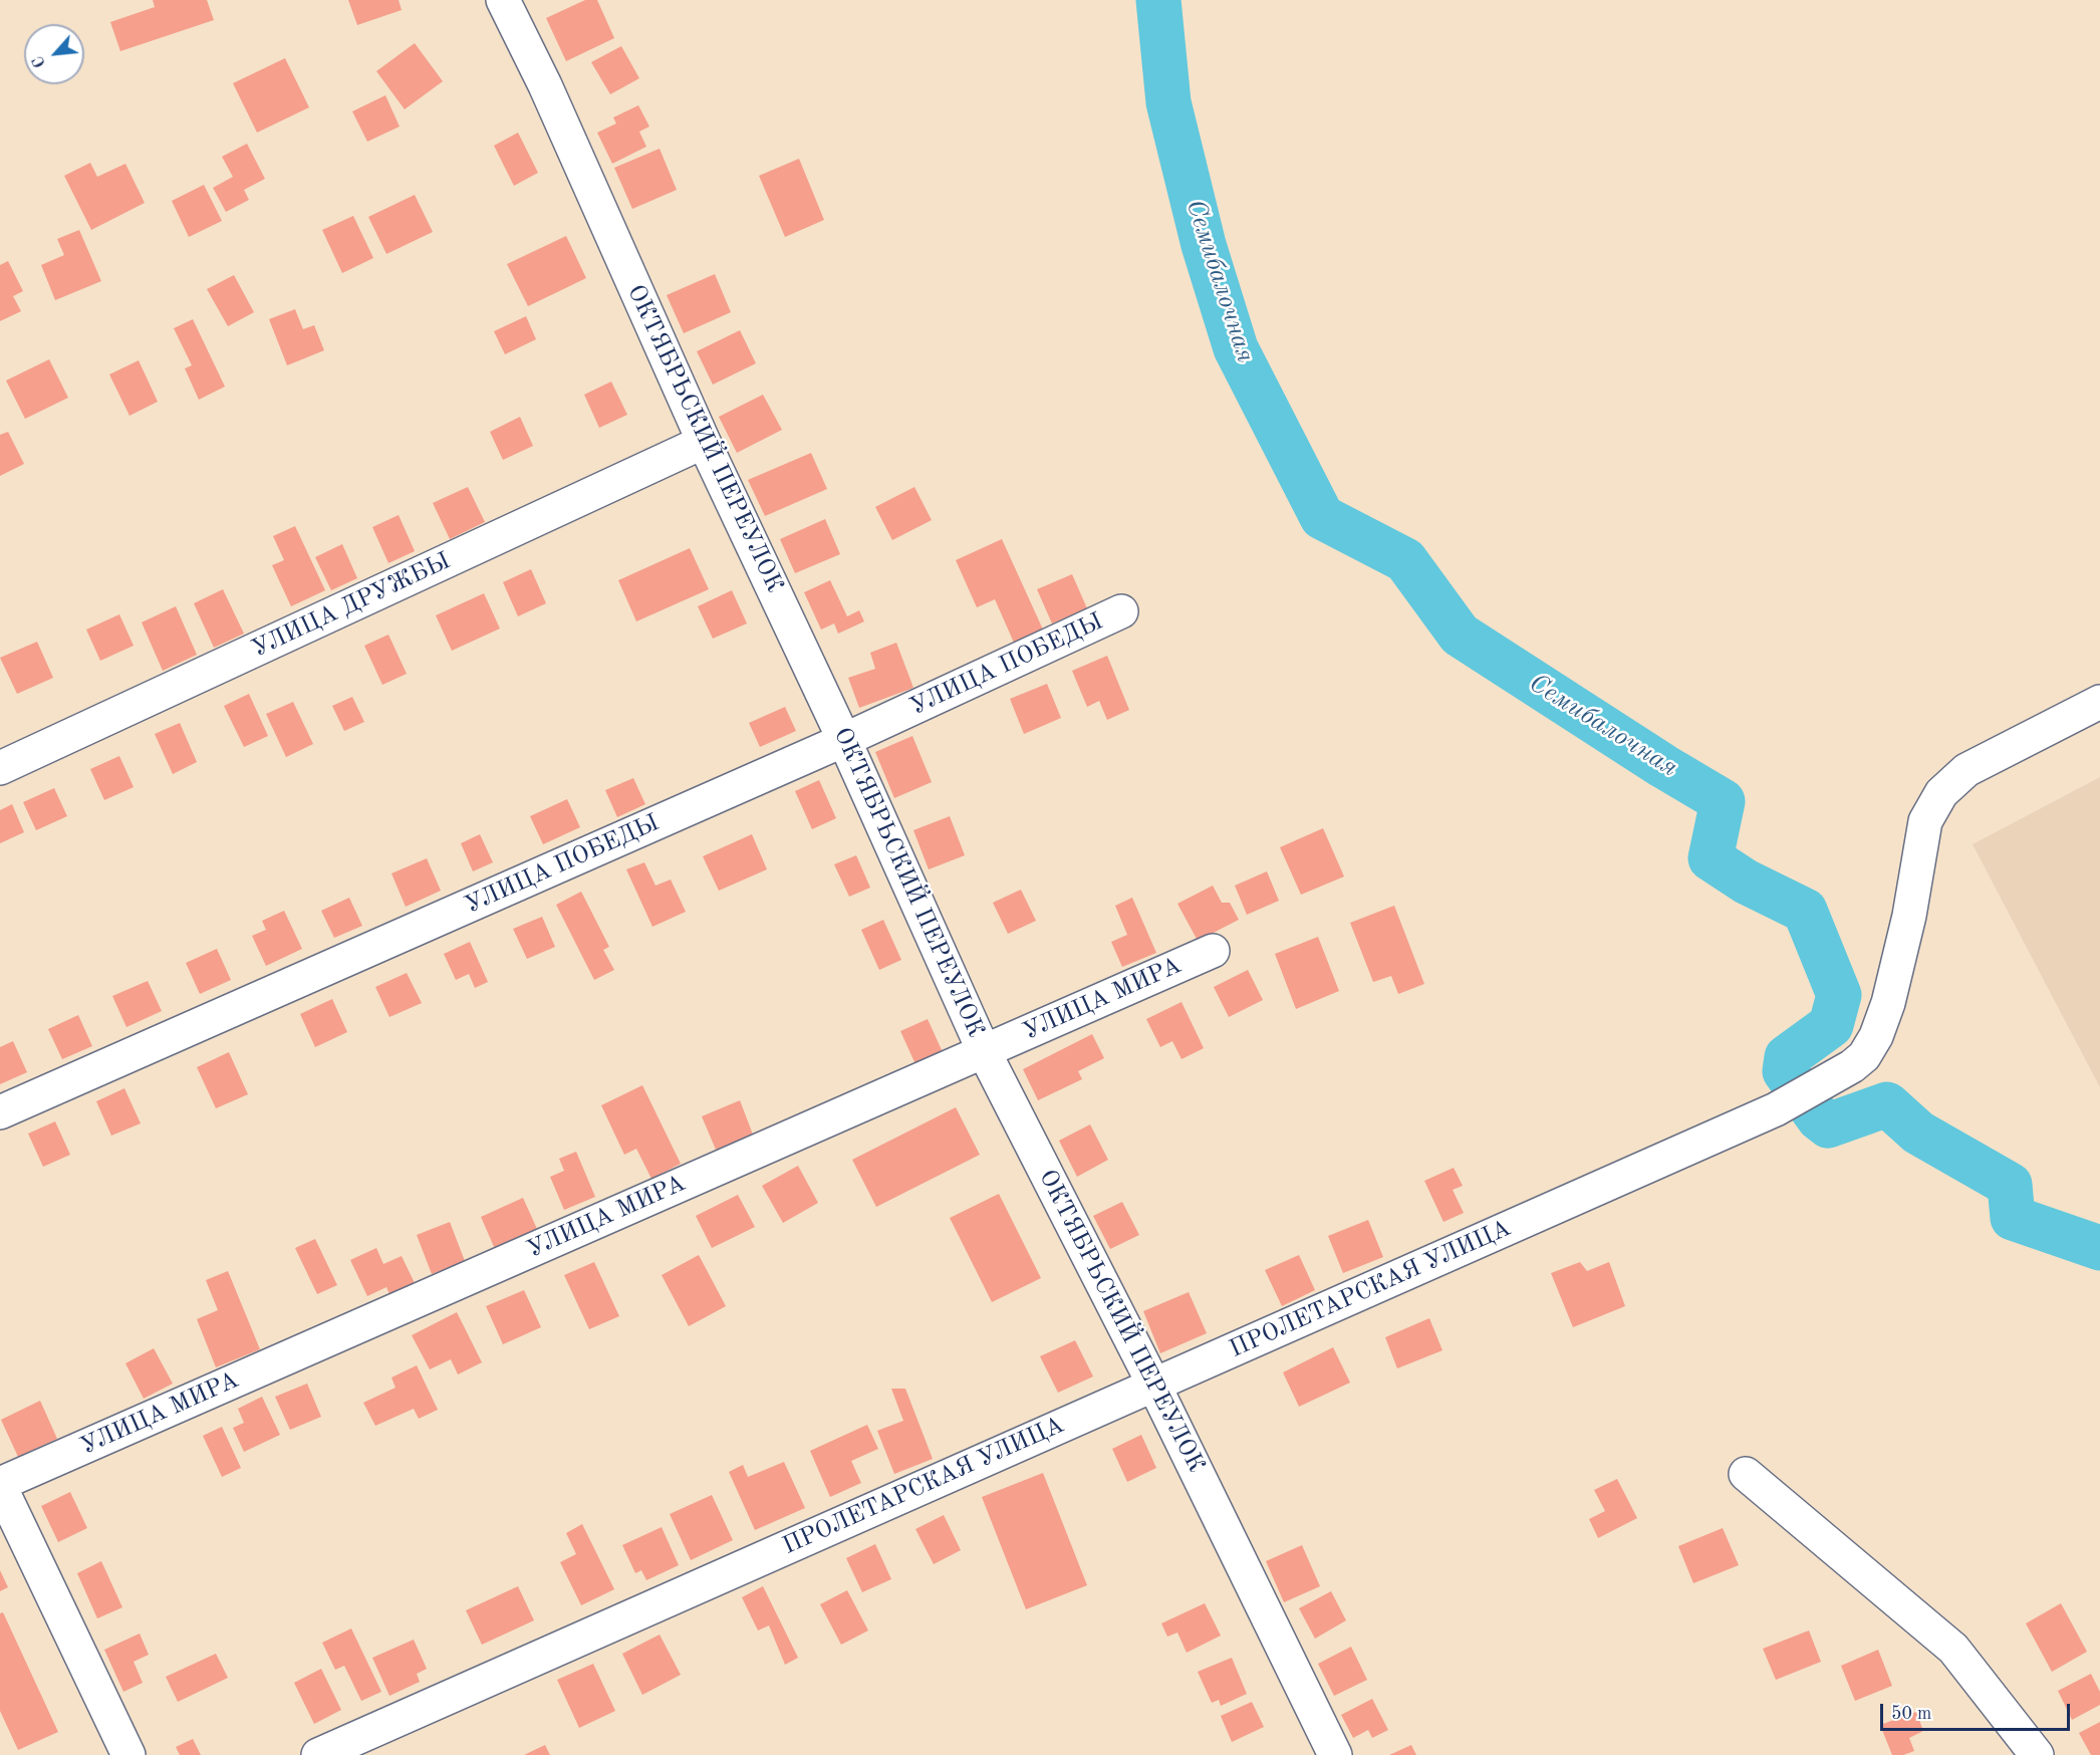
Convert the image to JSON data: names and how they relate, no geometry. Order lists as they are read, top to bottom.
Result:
{
  "streets": {
    "street": [
      "ОКТЯБРЬСКИЙ ПЕРЕУЛОК",
      "УЛИЦА ДРУЖБЫ",
      "УЛИЦА ПОБЕДЫ",
      "УЛИЦА МИРА",
      "ПРОЛЕТАРСКАЯ УЛИЦА"
    ]
  },
  "crossings": [
    ["ОКТЯБРЬСКИЙ ПЕРЕУЛОК", "УЛИЦА ДРУЖБЫ"],
    ["ОКТЯБРЬСКИЙ ПЕРЕУЛОК", "УЛИЦА ПОБЕДЫ"],
    ["ОКТЯБРЬСКИЙ ПЕРЕУЛОК", "УЛИЦА МИРА"],
    ["ОКТЯБРЬСКИЙ ПЕРЕУЛОК", "ПРОЛЕТАРСКАЯ УЛИЦА"]
  ],
  "water": ["Семибалочная"],
  "scale_bar": "50 m",
  "north": "bottom left"
}
